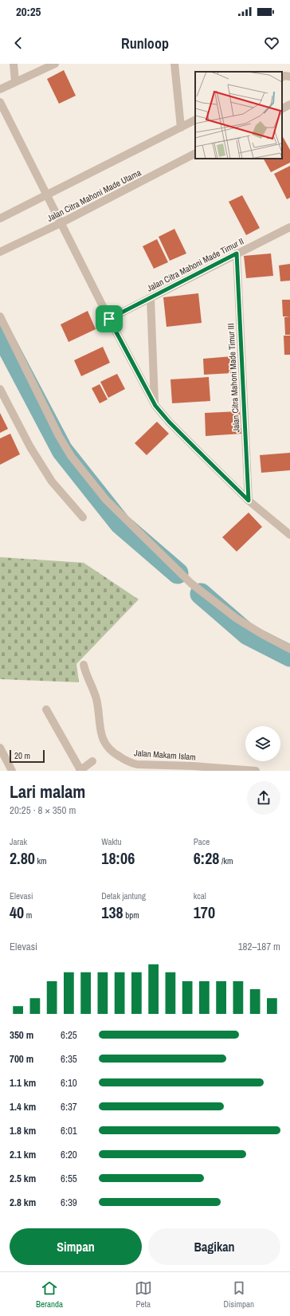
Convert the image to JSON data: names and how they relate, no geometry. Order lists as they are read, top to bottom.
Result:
{
  "streets": {
    "street": [
      "Jalan Citra Mahoni Made Utama",
      "Jalan Citra Mahoni Made Timur II",
      "Jalan Citra Mahoni Made Timur III",
      "Jalan Makam Islam"
    ]
  },
  "crossings": [
    ["Jalan Citra Mahoni Made Timur II", "Jalan Citra Mahoni Made Timur III"]
  ],
  "scale_bar": "20 m",
  "page": {
    "status": "20:25",
    "header": "Runloop",
    "scale": "20 m",
    "heading": ["Lari malam", "20:25 · 8 × 350 m"],
    "stats": [
      ["Jarak", "2.80 km"],
      ["Waktu", "18:06"],
      ["Pace", "6:28 /km"],
      ["Elevasi", "40 m"],
      ["Detak jantung", "138 bpm"],
      ["kcal", "170"]
    ],
    "chart": ["Elevasi", "182–187 m"],
    "list": [
      {
        "name": "350 m",
        "note": "6:25"
      },
      {
        "name": "700 m",
        "note": "6:35"
      },
      {
        "name": "1.1 km",
        "note": "6:10"
      },
      {
        "name": "1.4 km",
        "note": "6:37"
      },
      {
        "name": "1.8 km",
        "note": "6:01"
      },
      {
        "name": "2.1 km",
        "note": "6:20"
      },
      {
        "name": "2.5 km",
        "note": "6:55"
      },
      {
        "name": "2.8 km",
        "note": "6:39"
      }
    ],
    "buttons": ["Simpan", "Bagikan"],
    "tabs": ["Beranda", "Peta", "Disimpan"]
  }
}
